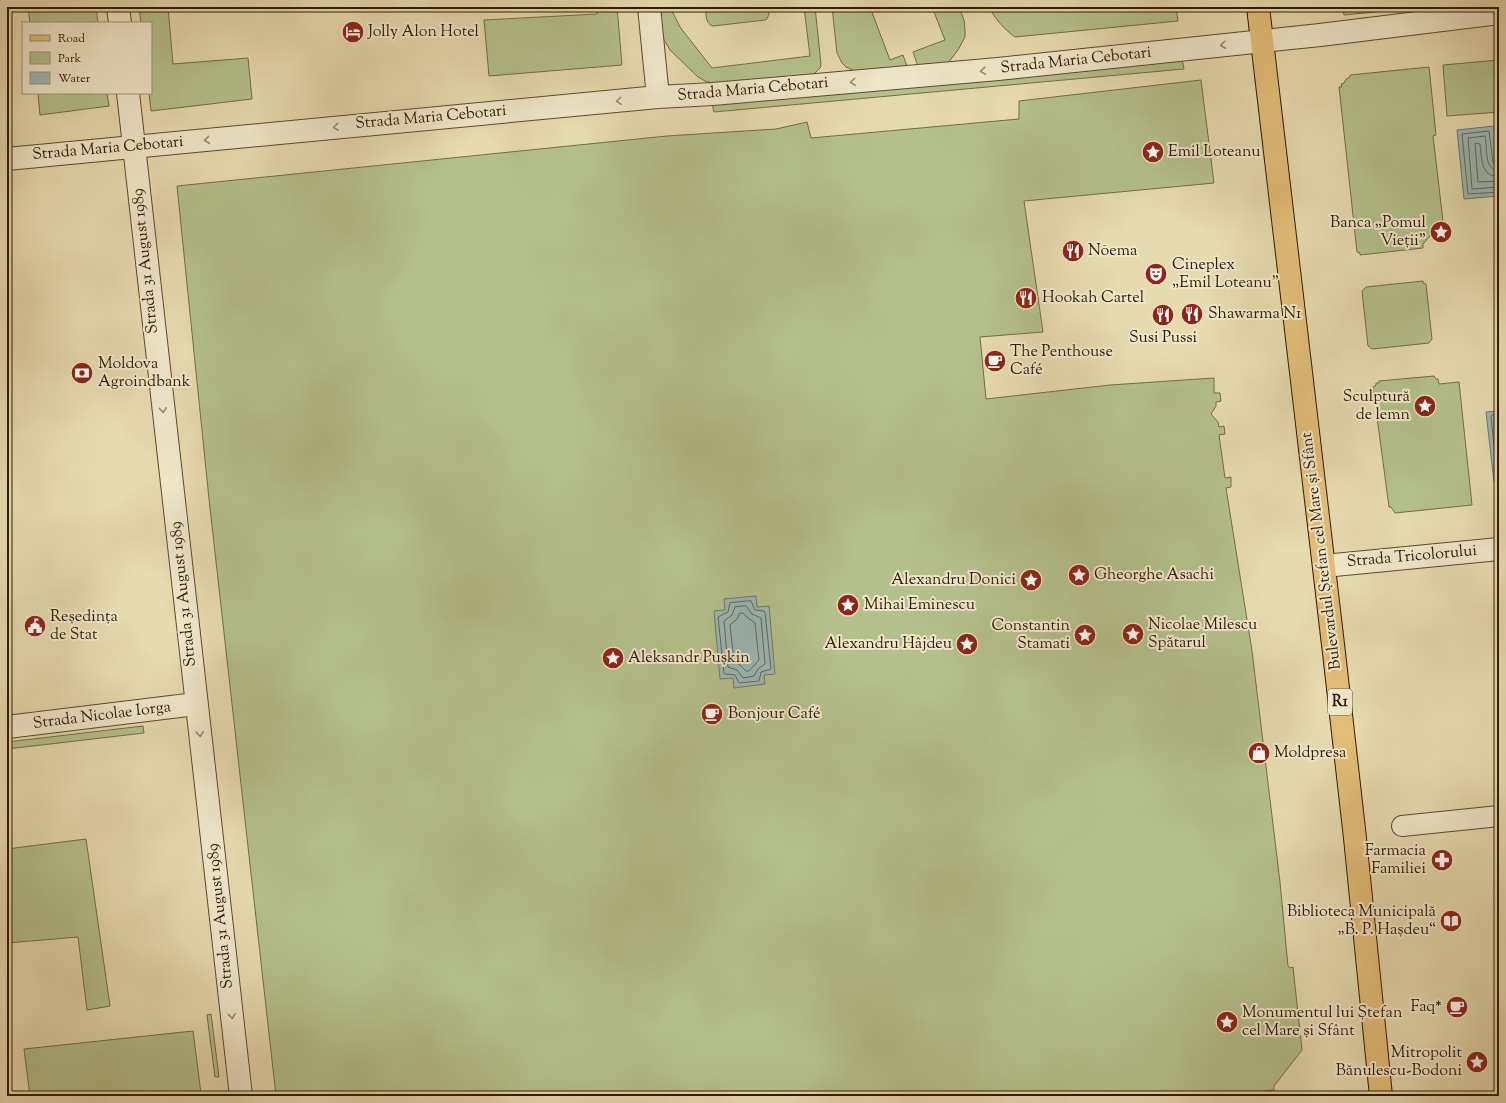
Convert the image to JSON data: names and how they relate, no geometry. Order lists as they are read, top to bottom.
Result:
{
  "streets": {
    "main road": ["Bulevardul Ștefan cel Mare și Sfânt", "R1"],
    "street": [
      "Strada Maria Cebotari",
      "Strada 31 August 1989",
      "Strada Tricolorului",
      "Strada Nicolae Iorga"
    ]
  },
  "crossings": [
    ["Strada Maria Cebotari", "Strada 31 August 1989"],
    ["Strada Maria Cebotari", "Bulevardul Ștefan cel Mare și Sfânt"],
    ["Strada 31 August 1989", "Strada Nicolae Iorga"],
    ["Bulevardul Ștefan cel Mare și Sfânt", "Strada Tricolorului"]
  ],
  "one_way": ["Strada Maria Cebotari", "Strada 31 August 1989"],
  "places": {
    "hotel": ["Jolly Alon Hotel"],
    "place": [
      "Emil Loteanu",
      "Banca „Pomul Vieții”",
      "Sculptură de lemn",
      "Gheorghe Asachi",
      "Alexandru Donici",
      "Mihai Eminescu",
      "Nicolae Milescu Spătarul",
      "Constantin Stamati",
      "Alexandru Hâjdeu",
      "Aleksandr Pușkin",
      "Monumentul lui Ștefan cel Mare și Sfânt",
      "Mitropolit Bănulescu-Bodoni"
    ],
    "restaurant": [
      "Nōema",
      "Hookah Cartel",
      "Shawarma N1",
      "Susi Pussi"
    ],
    "theatre": ["Cineplex „Emil Loteanu”"],
    "cafe": ["The Penthouse Café", "Bonjour Café", "Faq*"],
    "bank": ["Moldova Agroindbank"],
    "public building": ["Reședința de Stat"],
    "shop": ["Moldpresa"],
    "pharmacy": ["Farmacia Familiei"],
    "library": ["Biblioteca Municipală „B. P. Hașdeu“"]
  },
  "legend": ["Road", "Park", "Water"]
}
